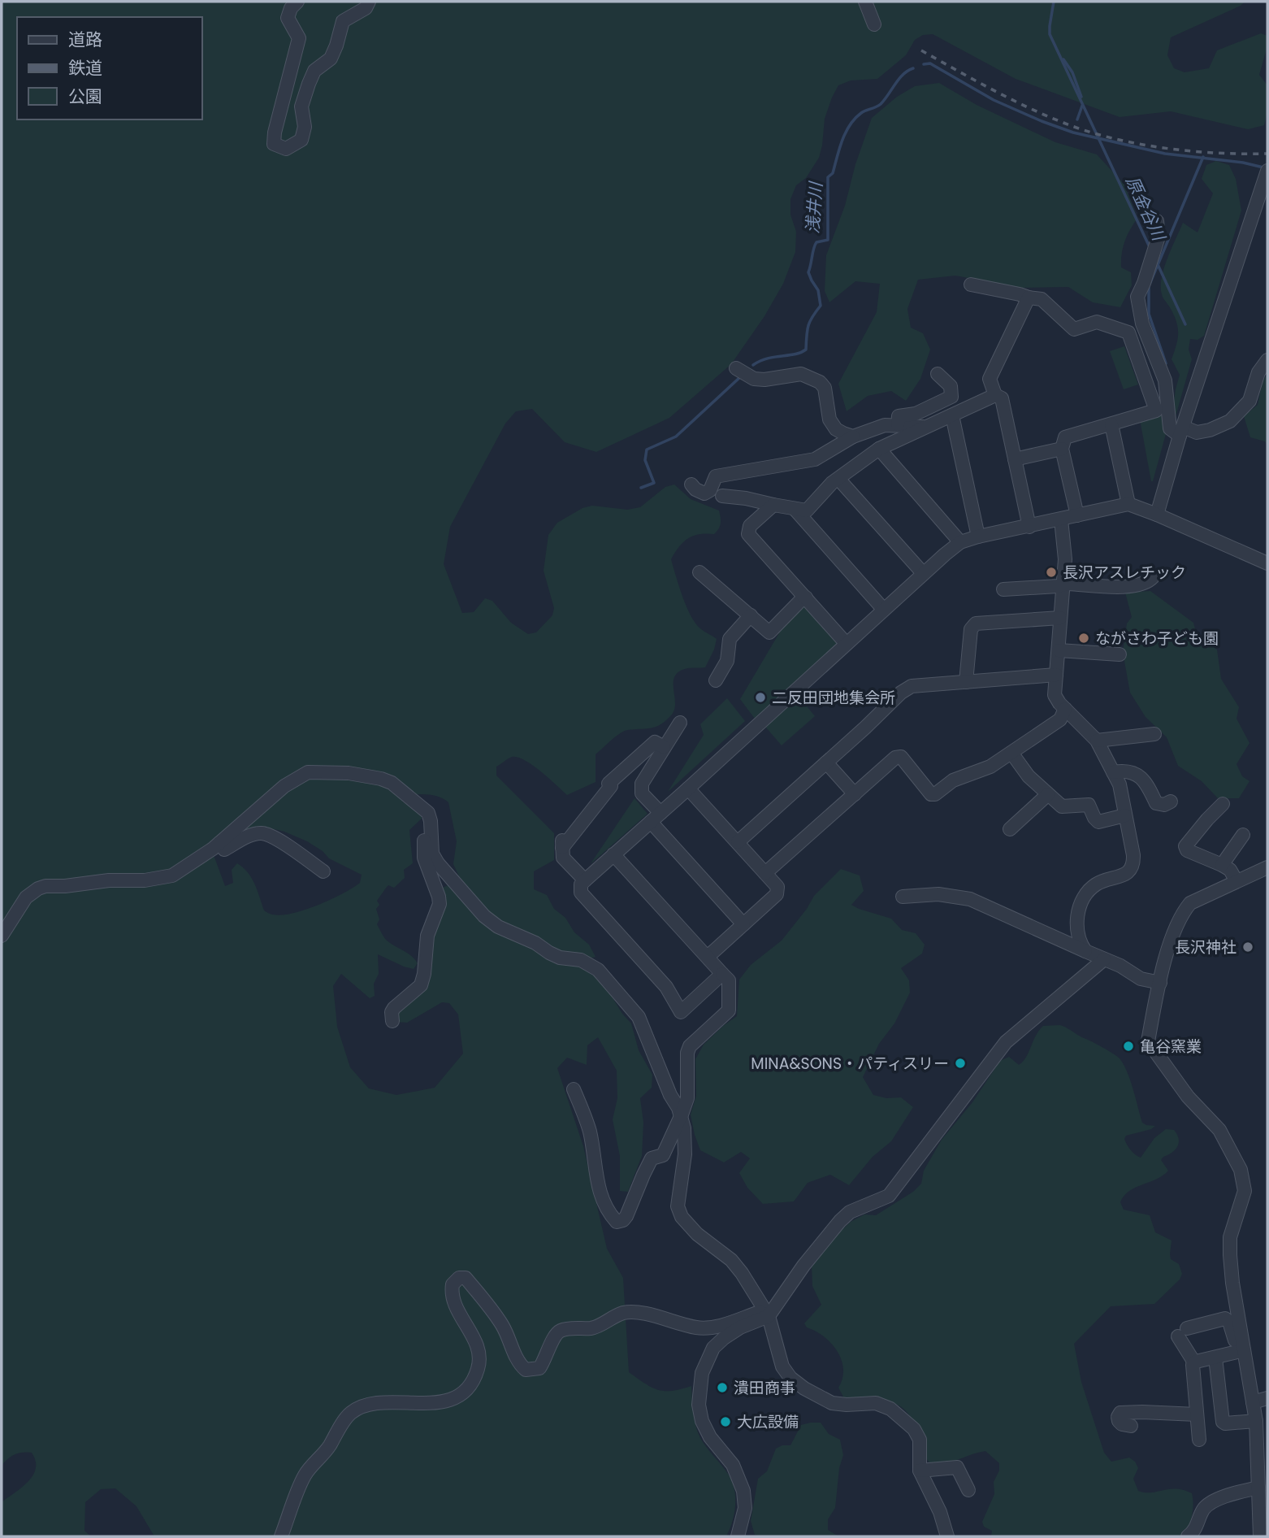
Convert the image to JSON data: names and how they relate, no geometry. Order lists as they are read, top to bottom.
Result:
{
  "water": ["浅井川", "原金谷川"],
  "places": [
    "長沢アスレチック",
    "ながさわ子ども園",
    "二反田団地集会所",
    "長沢神社",
    "亀谷窯業",
    "MINA&SONS・パティスリー",
    "潰田商事",
    "大広設備"
  ],
  "legend": ["道路", "鉄道", "公園"]
}
